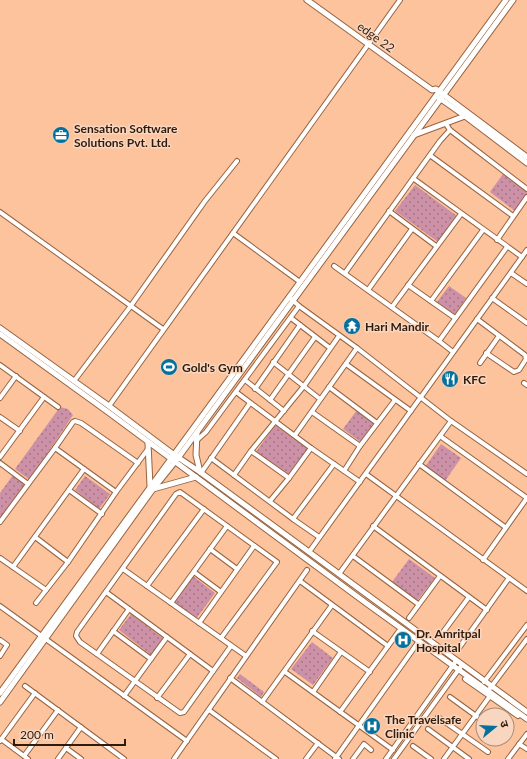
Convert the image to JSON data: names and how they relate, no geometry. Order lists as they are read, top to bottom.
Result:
{
  "streets": {
    "main road": ["edge 22"]
  },
  "places": {
    "office": ["Sensation Software Solutions Pvt. Ltd."],
    "temple": ["Hari Mandir"],
    "sports": ["Gold's Gym"],
    "restaurant": ["KFC"],
    "hospital": ["Dr. Amritpal Hospital", "The Travelsafe Clinic"]
  },
  "scale_bar": "200 m",
  "north": "right"
}
